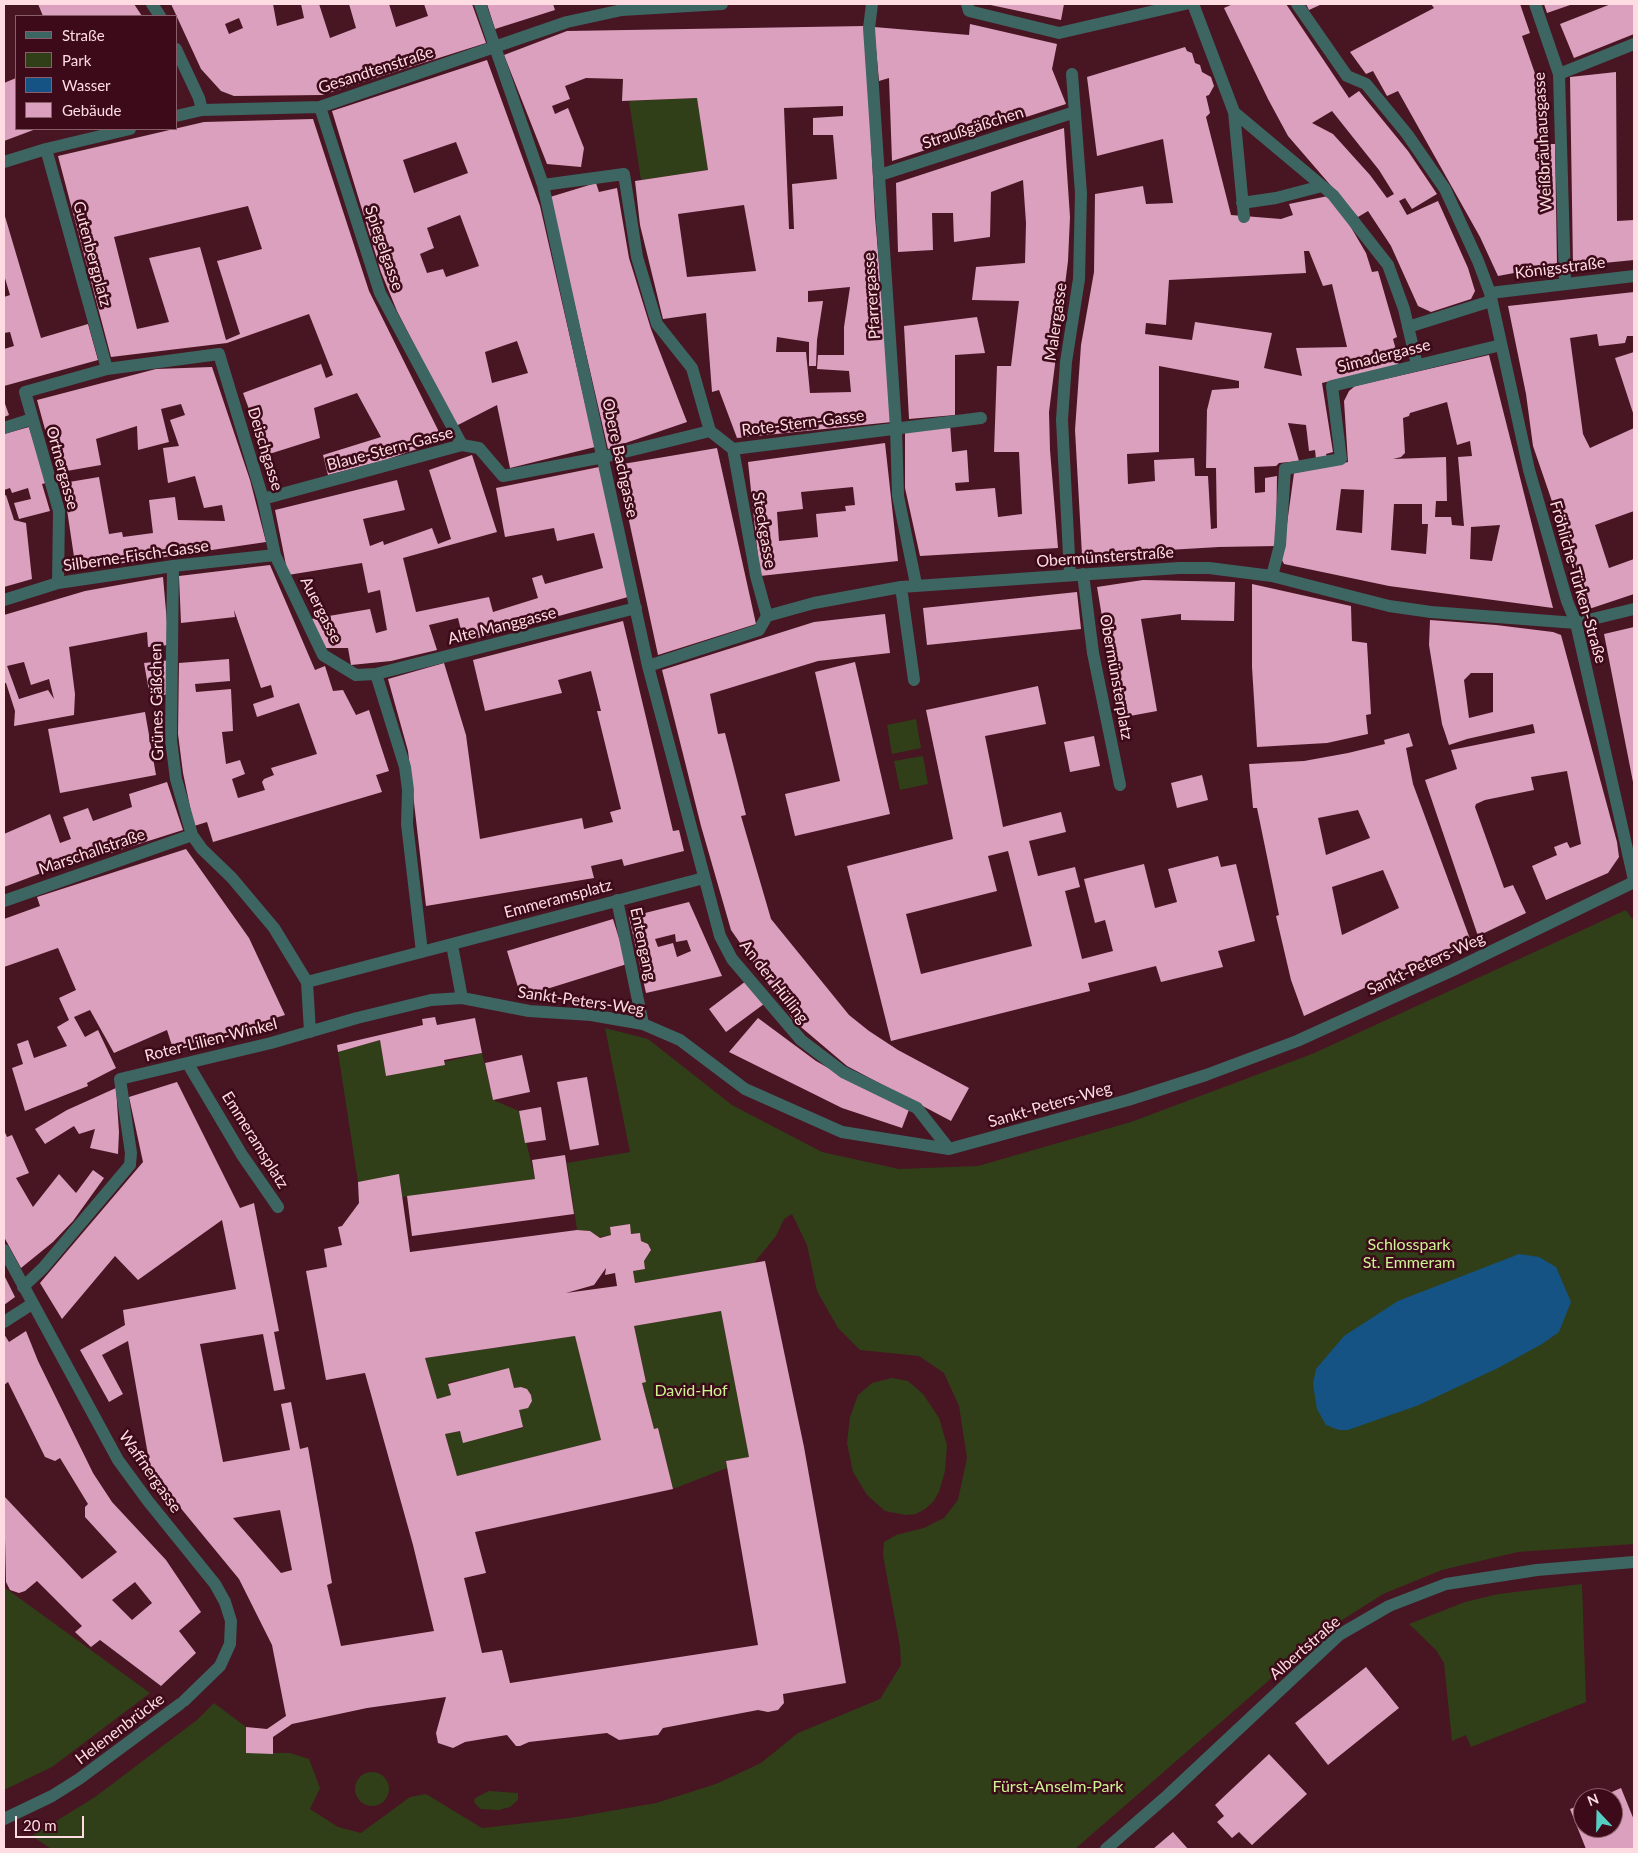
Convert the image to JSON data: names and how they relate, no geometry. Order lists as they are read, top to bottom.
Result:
{
  "streets": {
    "street": [
      "Gesandtenstraße",
      "Straußgäßchen",
      "Weißbräuhausgasse",
      "Spiegelgasse",
      "Gutenbergplatz",
      "Königsstraße",
      "Pfarrergasse",
      "Malergasse",
      "Simadergasse",
      "Rote-Stern-Gasse",
      "Deischgasse",
      "Blaue-Stern-Gasse",
      "Obere Bachgasse",
      "Ortnergasse",
      "Steckgasse",
      "Silberne-Fisch-Gasse",
      "Obermünsterstraße",
      "Fröhliche-Türken-Straße",
      "Auergasse",
      "Alte Manggasse",
      "Obermünsterplatz",
      "Grünes Gäßchen",
      "Marschallstraße",
      "Emmeramsplatz",
      "Entengang",
      "Sankt-Peters-Weg",
      "An der Hülling",
      "Roter-Lilien-Winkel",
      "Waffnergasse",
      "Albertstraße",
      "Helenenbrücke"
    ]
  },
  "crossings": [
    ["Gesandtenstraße", "Spiegelgasse"],
    ["Gesandtenstraße", "Obere Bachgasse"],
    ["Straußgäßchen", "Pfarrergasse"],
    ["Straußgäßchen", "Malergasse"],
    ["Weißbräuhausgasse", "Königsstraße"],
    ["Spiegelgasse", "Blaue-Stern-Gasse"],
    ["Gutenbergplatz", "Deischgasse"],
    ["Gutenbergplatz", "Ortnergasse"],
    ["Königsstraße", "Fröhliche-Türken-Straße"],
    ["Pfarrergasse", "Rote-Stern-Gasse"],
    ["Pfarrergasse", "Obermünsterstraße"],
    ["Malergasse", "Obermünsterstraße"],
    ["Simadergasse", "Obermünsterstraße"],
    ["Simadergasse", "Fröhliche-Türken-Straße"],
    ["Rote-Stern-Gasse", "Steckgasse"],
    ["Deischgasse", "Blaue-Stern-Gasse"],
    ["Deischgasse", "Ortnergasse"],
    ["Deischgasse", "Silberne-Fisch-Gasse"],
    ["Deischgasse", "Auergasse"],
    ["Blaue-Stern-Gasse", "Obere Bachgasse"],
    ["Obere Bachgasse", "Alte Manggasse"],
    ["Obere Bachgasse", "Emmeramsplatz"],
    ["Obere Bachgasse", "An der Hülling"],
    ["Ortnergasse", "Silberne-Fisch-Gasse"],
    ["Steckgasse", "Obermünsterstraße"],
    ["Silberne-Fisch-Gasse", "Auergasse"],
    ["Silberne-Fisch-Gasse", "Grünes Gäßchen"],
    ["Obermünsterstraße", "Fröhliche-Türken-Straße"],
    ["Obermünsterstraße", "Obermünsterplatz"],
    ["Fröhliche-Türken-Straße", "Sankt-Peters-Weg"],
    ["Auergasse", "Alte Manggasse"],
    ["Grünes Gäßchen", "Marschallstraße"],
    ["Emmeramsplatz", "Entengang"],
    ["Emmeramsplatz", "An der Hülling"],
    ["Emmeramsplatz", "Roter-Lilien-Winkel"],
    ["Entengang", "Sankt-Peters-Weg"],
    ["Sankt-Peters-Weg", "An der Hülling"],
    ["Sankt-Peters-Weg", "Roter-Lilien-Winkel"],
    ["Roter-Lilien-Winkel", "Waffnergasse"],
    ["Waffnergasse", "Helenenbrücke"]
  ],
  "parks": ["Schlosspark St. Emmeram", "David-Hof", "Fürst-Anselm-Park"],
  "legend": [
    "Straße",
    "Park",
    "Wasser",
    "Gebäude"
  ],
  "scale_bar": "20 m",
  "north": "top"
}
